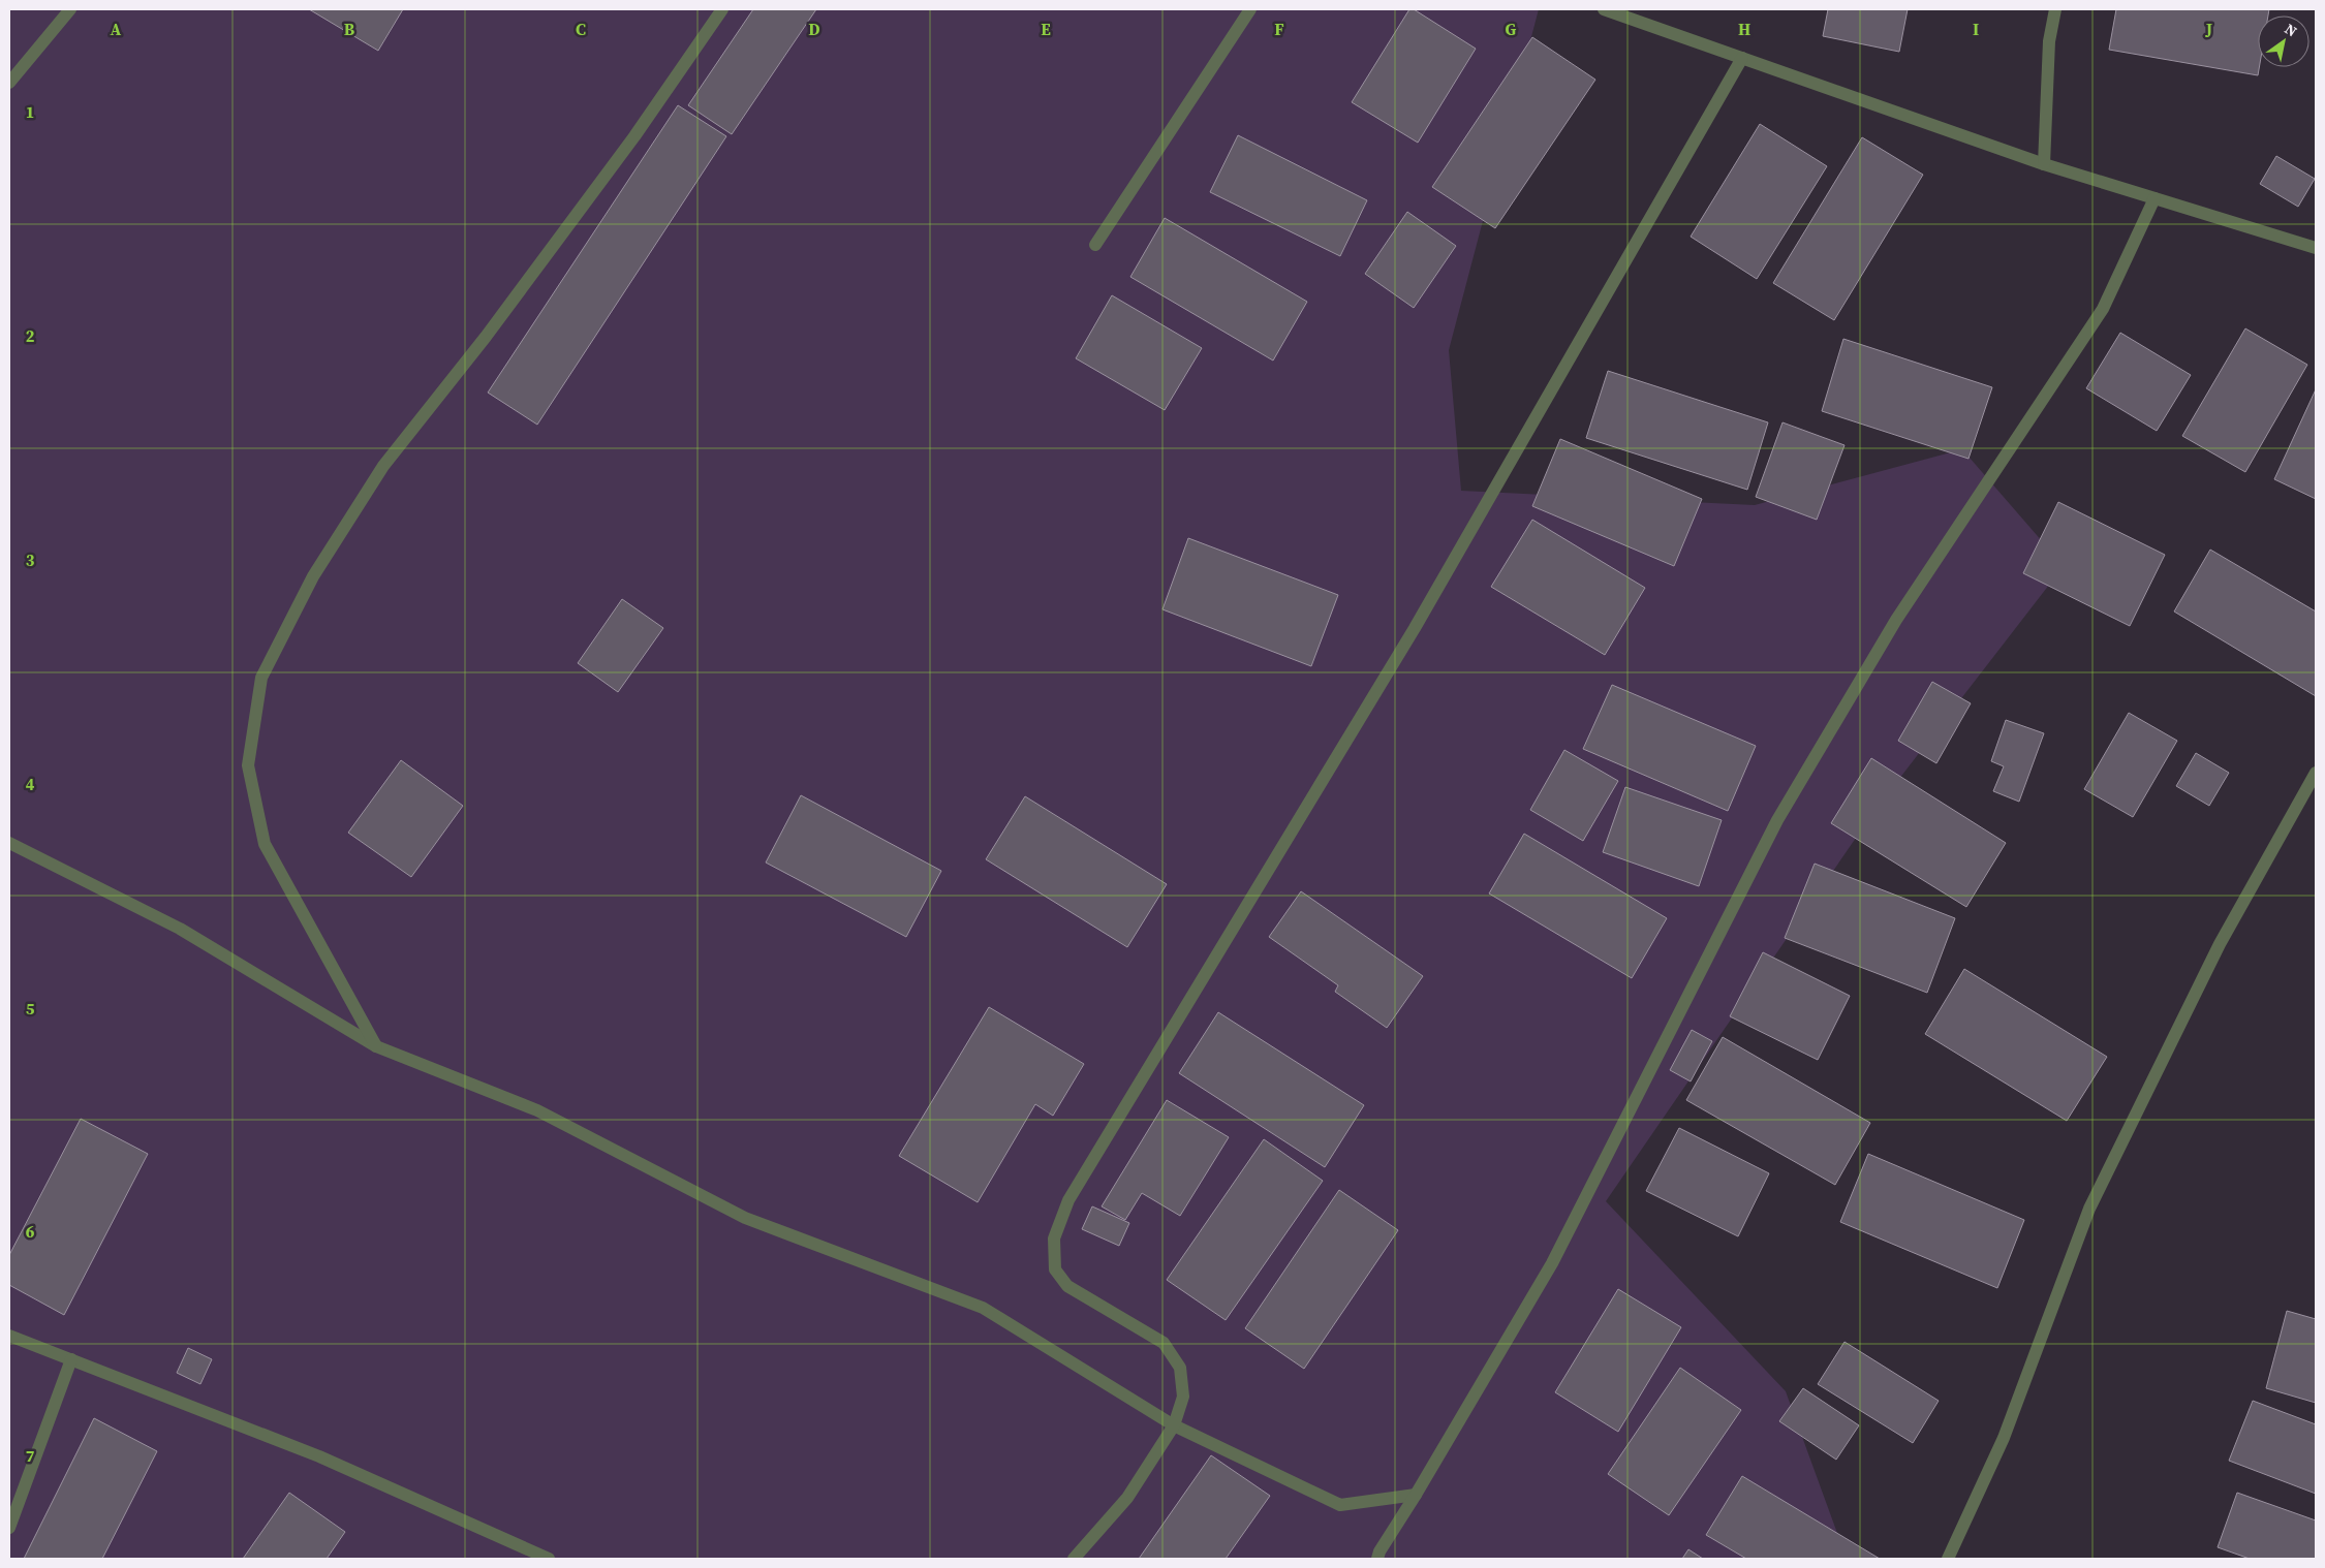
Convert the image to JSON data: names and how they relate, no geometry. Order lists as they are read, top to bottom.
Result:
{
  "north": "top right",
  "grid": {
    "columns": [
      "A",
      "B",
      "C",
      "D",
      "E",
      "F",
      "G",
      "H",
      "I",
      "J"
    ],
    "rows": [
      "1",
      "2",
      "3",
      "4",
      "5",
      "6",
      "7"
    ]
  }
}
